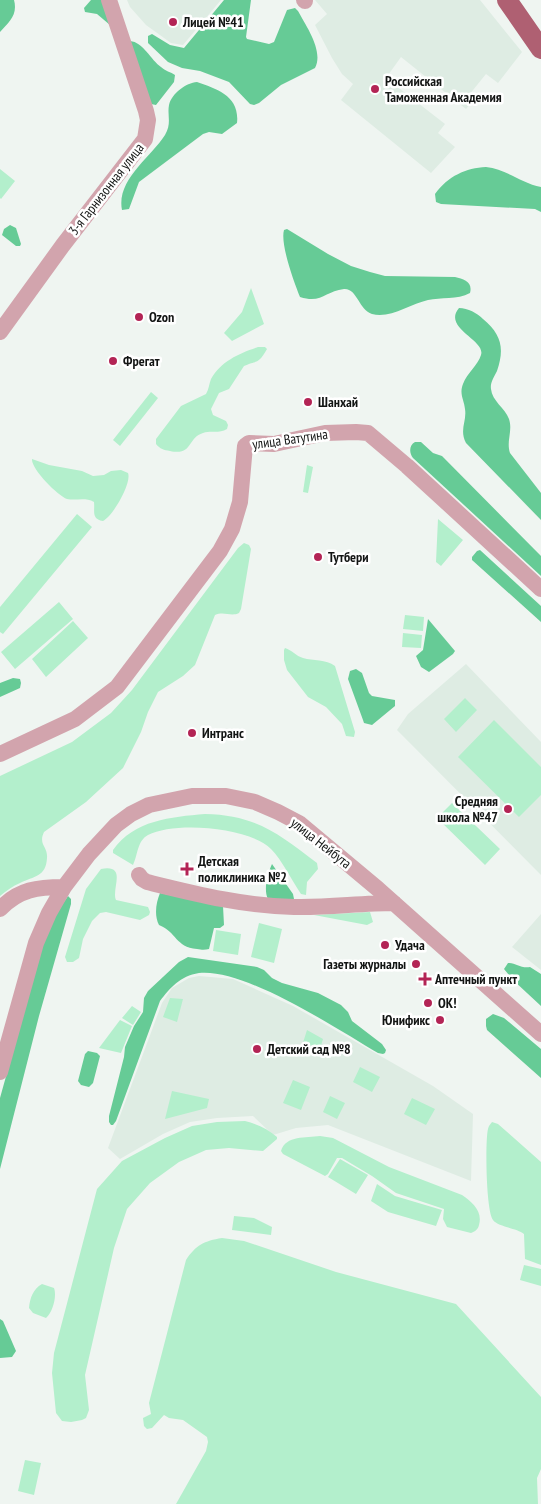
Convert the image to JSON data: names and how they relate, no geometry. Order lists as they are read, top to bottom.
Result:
{
  "streets": {
    "street": ["3-я Гарнизонная улица", "улица Ватутина", "улица Нейбута"]
  },
  "places": {
    "other": [
      "Лицей №41",
      "Российская Таможенная Академия",
      "Ozon",
      "Фрегат",
      "Шанхай",
      "Тутбери",
      "Интранс",
      "Средняя школа №47",
      "Удача",
      "Газеты журналы",
      "ОК!",
      "Юнификс",
      "Детский сад №8"
    ],
    "health": ["Детская поликлиника №2", "Аптечный пункт"]
  }
}
